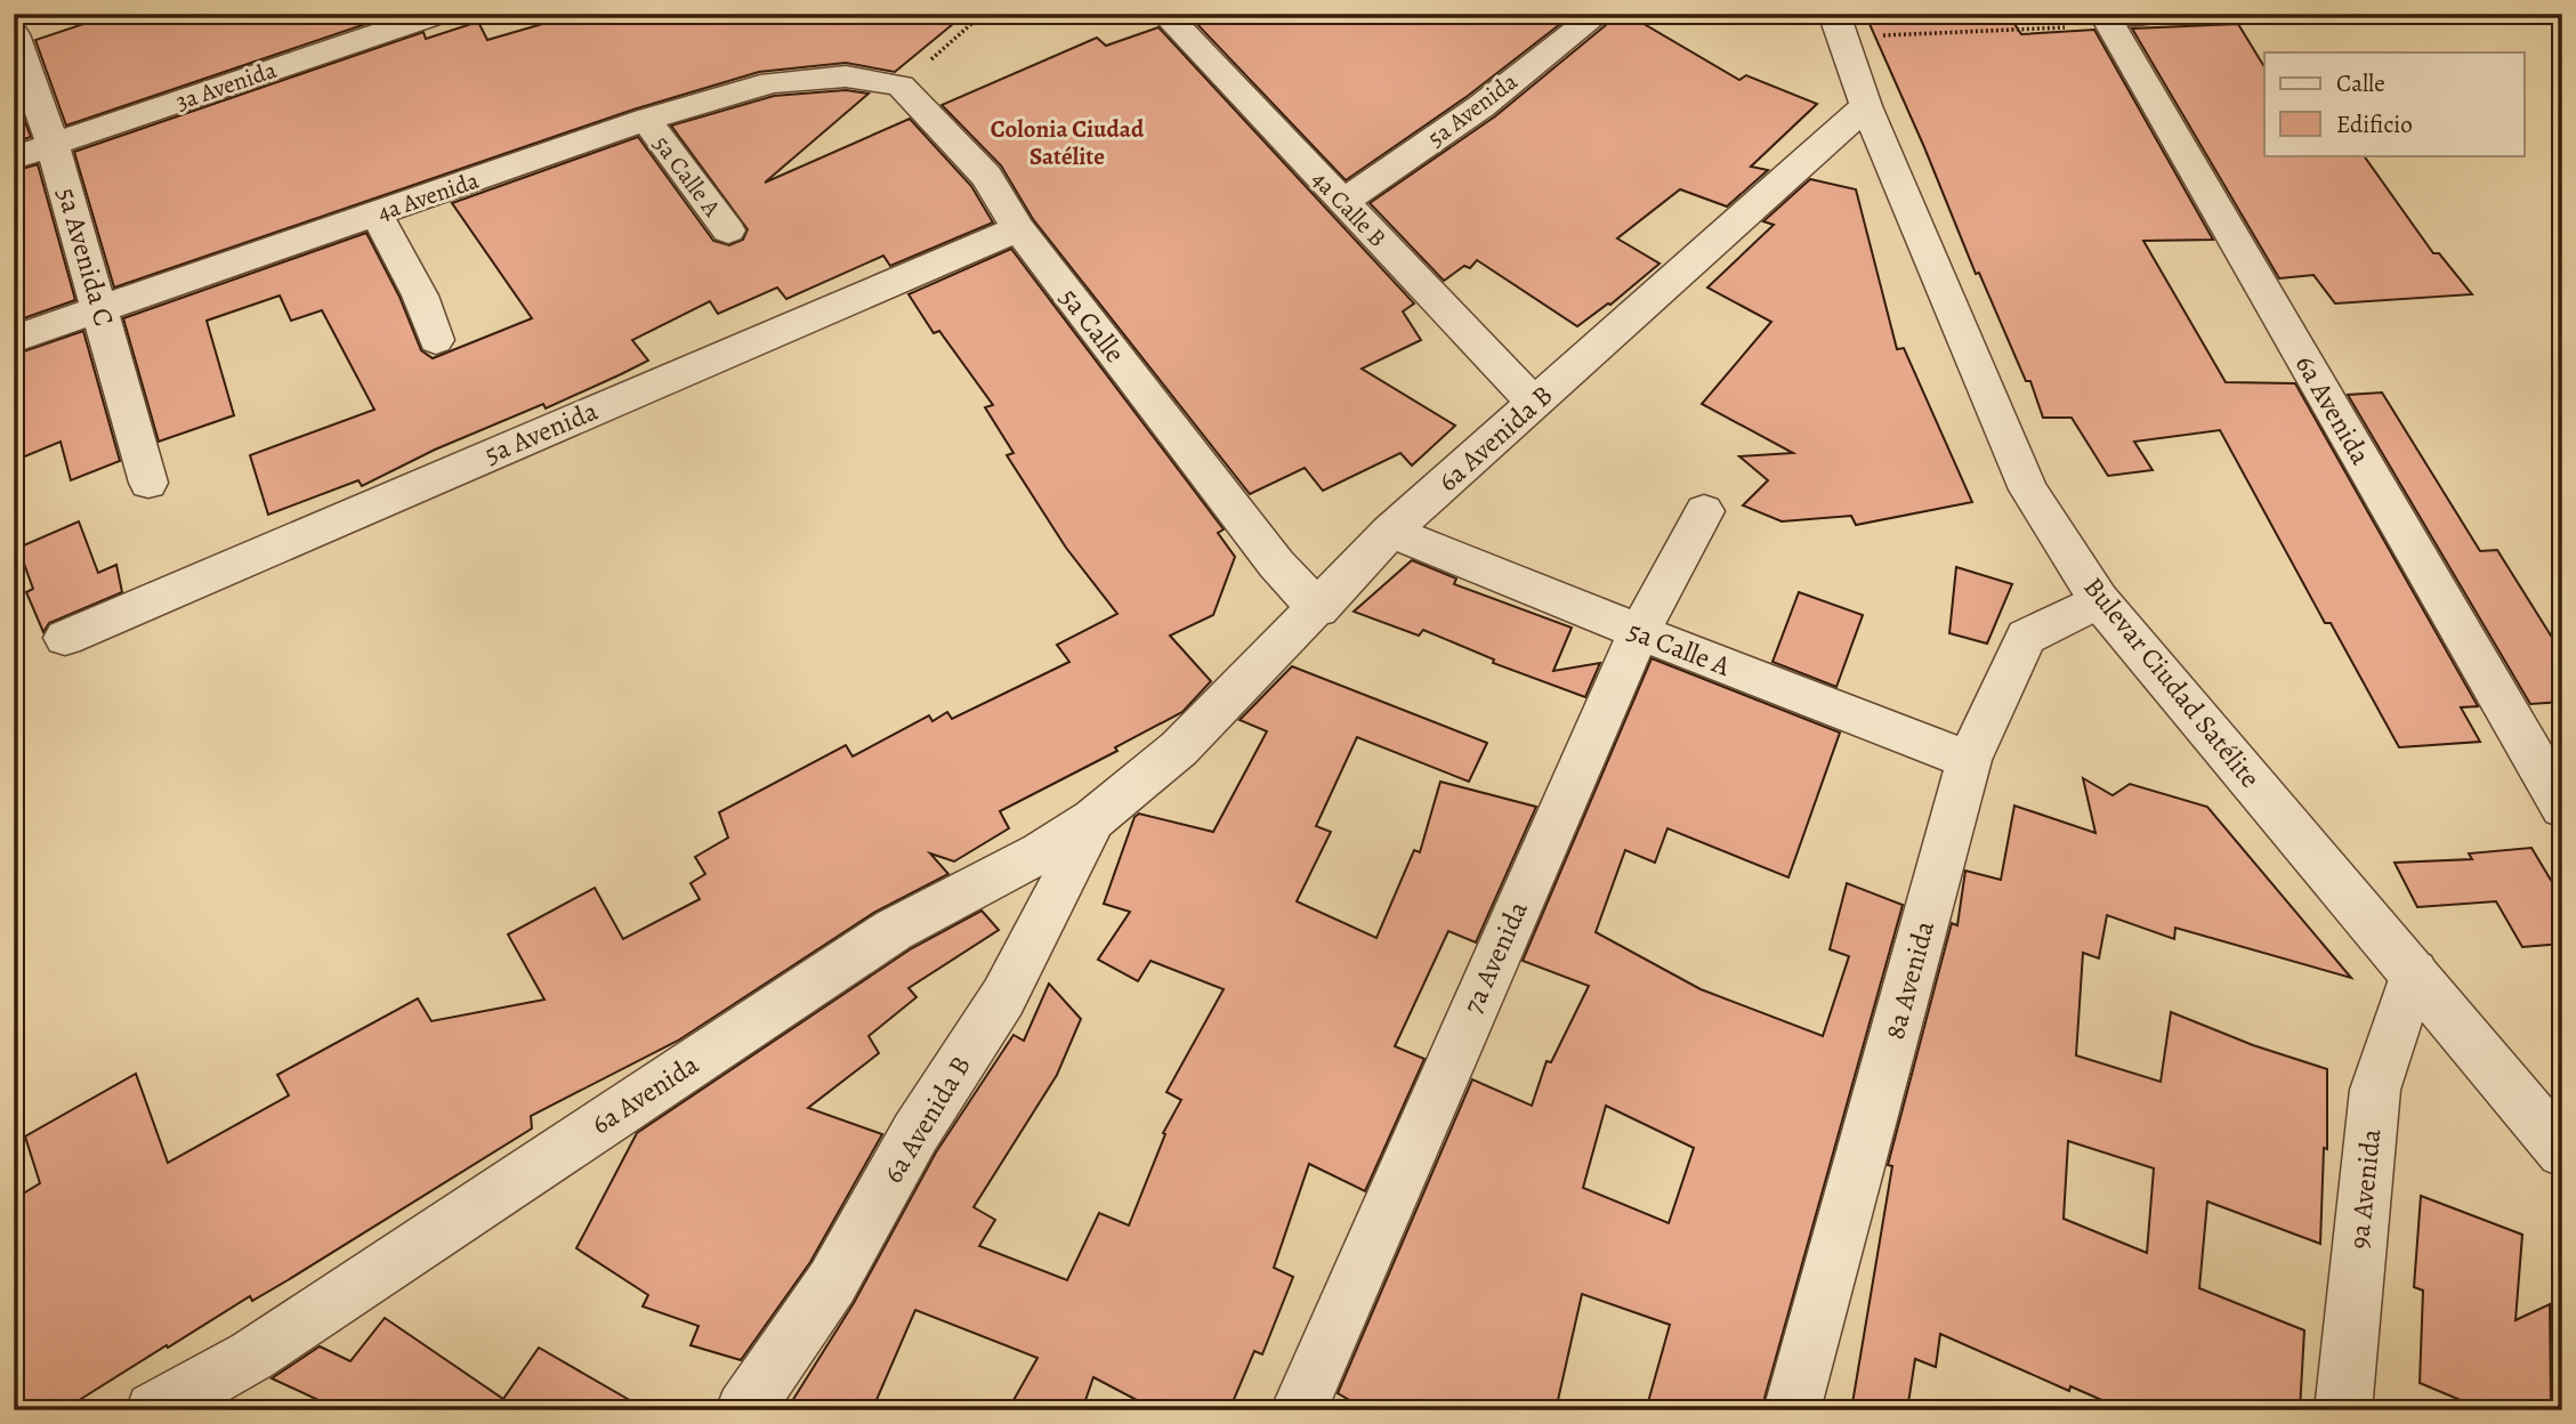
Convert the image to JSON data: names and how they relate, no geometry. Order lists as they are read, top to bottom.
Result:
{
  "streets": {
    "street": [
      "3a Avenida",
      "5a Avenida",
      "5a Calle A",
      "4a Avenida",
      "4a Calle B",
      "5a Avenida C",
      "5a Calle",
      "6a Avenida",
      "6a Avenida B",
      "Bulevar Ciudad Satélite",
      "7a Avenida",
      "8a Avenida",
      "9a Avenida"
    ]
  },
  "crossings": [
    ["3a Avenida", "5a Avenida C"],
    ["5a Avenida", "4a Calle B"],
    ["5a Avenida", "5a Calle"],
    ["5a Calle A", "4a Avenida"],
    ["5a Calle A", "6a Avenida B"],
    ["5a Calle A", "7a Avenida"],
    ["5a Calle A", "8a Avenida"],
    ["4a Avenida", "5a Avenida C"],
    ["4a Avenida", "5a Calle"],
    ["4a Calle B", "6a Avenida B"],
    ["5a Calle", "6a Avenida B"],
    ["6a Avenida", "6a Avenida B"],
    ["6a Avenida B", "Bulevar Ciudad Satélite"],
    ["Bulevar Ciudad Satélite", "8a Avenida"],
    ["Bulevar Ciudad Satélite", "9a Avenida"]
  ],
  "districts": ["Colonia Ciudad Satélite"],
  "legend": ["Calle", "Edificio"]
}
